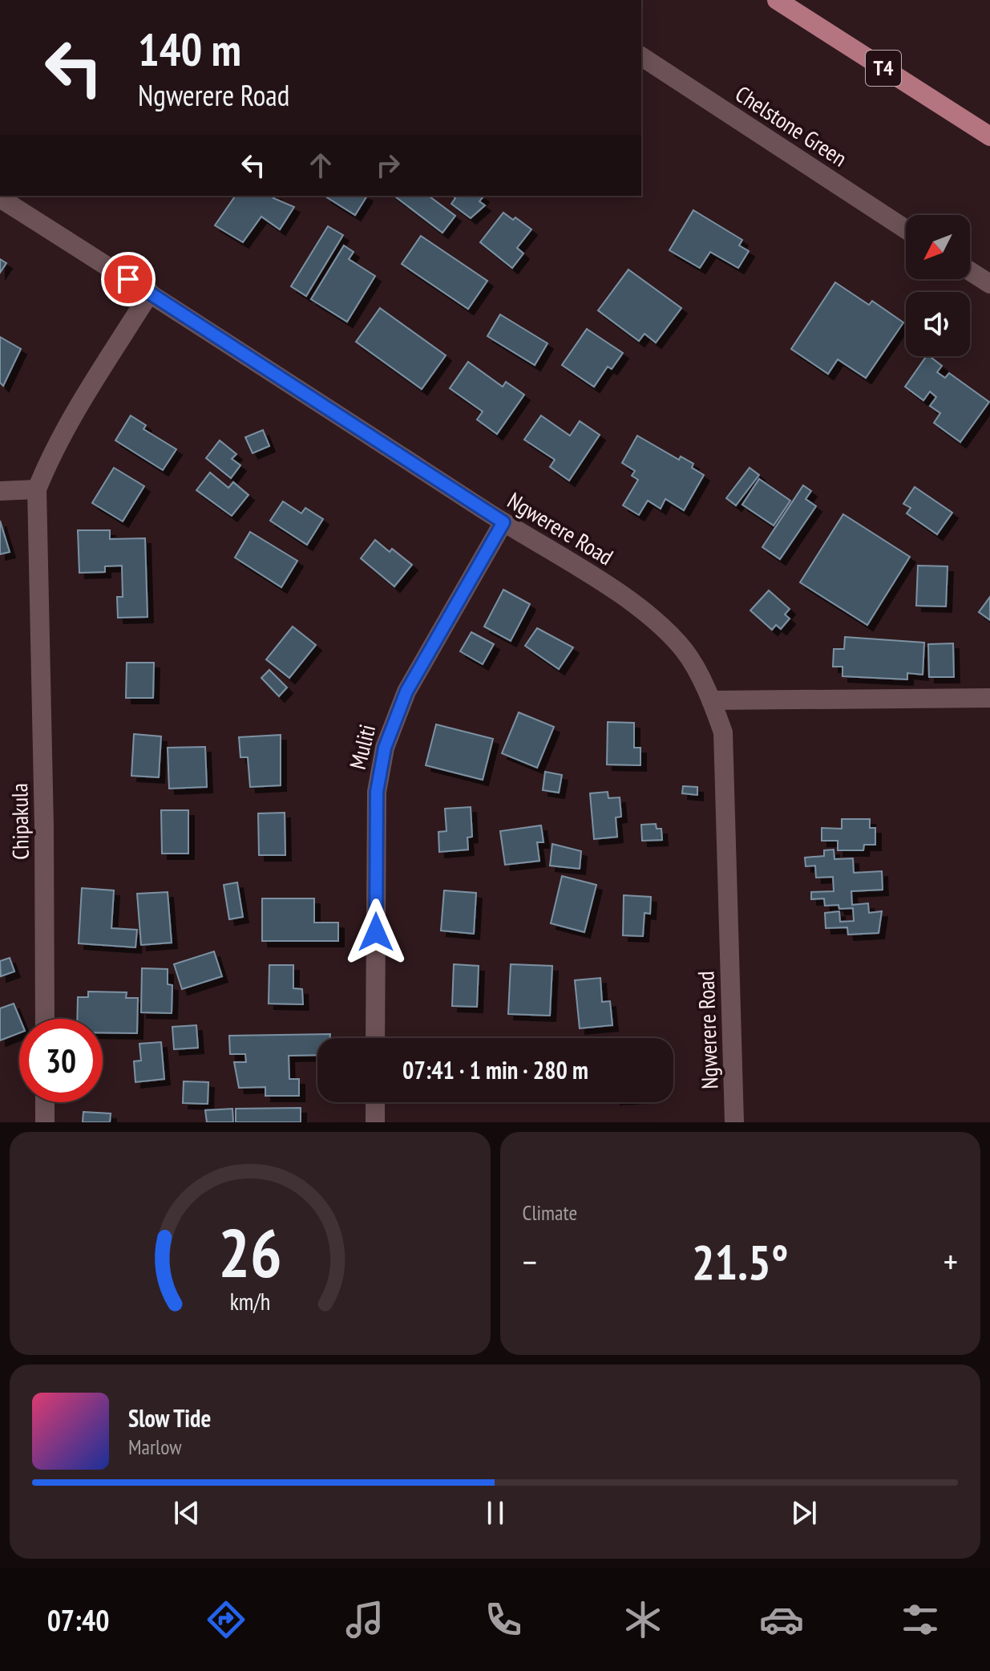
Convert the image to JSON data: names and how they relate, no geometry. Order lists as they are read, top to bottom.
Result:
{
  "streets": {
    "main road": ["T4"],
    "street": [
      "Chelstone Green",
      "Ngwerere Road",
      "Muliti",
      "Chipakula"
    ]
  },
  "crossings": [
    ["Ngwerere Road", "Muliti"],
    ["Ngwerere Road", "Chipakula"]
  ],
  "north": "bottom left",
  "page": {
    "turn": ["140 m", "Ngwerere Road"],
    "limit": "30",
    "trip": "07:41 · 1 min · 280 m",
    "tile": "Climate",
    "heat": ["−", "21.5°", "+"],
    "song": ["Slow Tide", "Marlow"],
    "tabs": "07:40",
    "gauge": ["26", "km/h"]
  }
}
